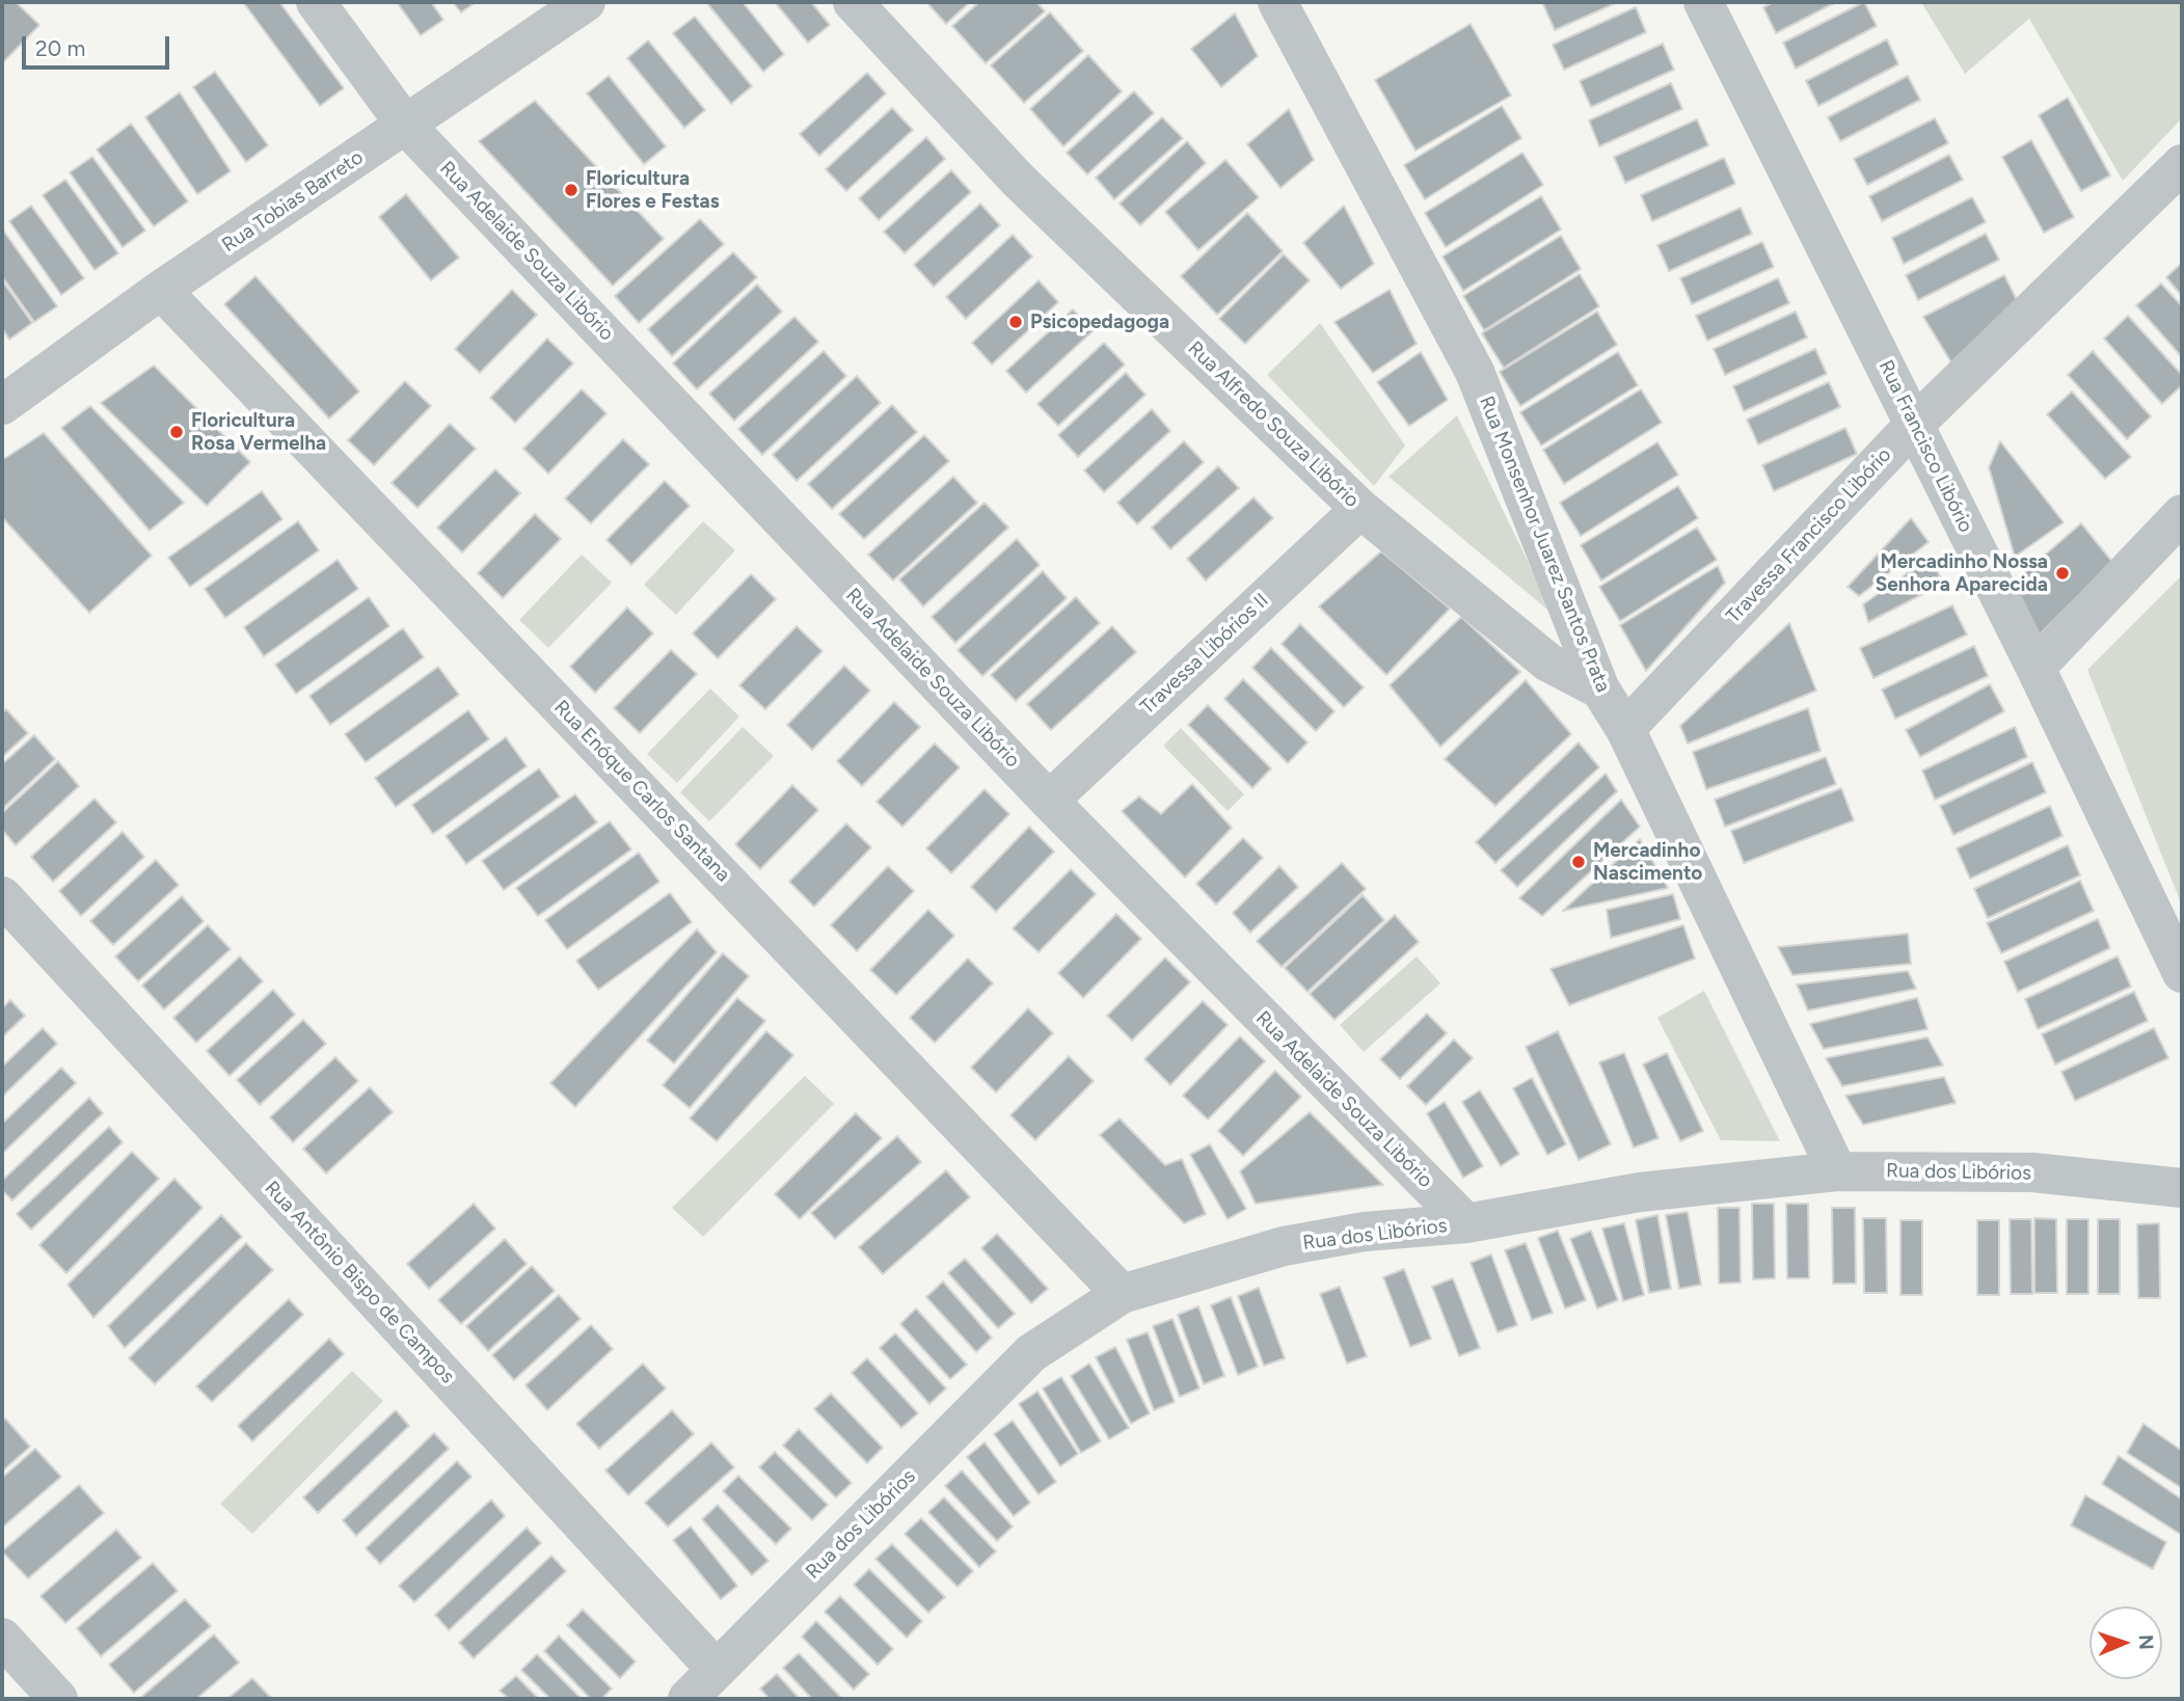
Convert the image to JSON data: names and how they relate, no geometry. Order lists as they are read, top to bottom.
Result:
{
  "streets": {
    "street": [
      "Rua Tobias Barreto",
      "Rua Adelaide Souza Libório",
      "Rua Alfredo Souza Libório",
      "Rua Francisco Libório",
      "Travessa Francisco Libório",
      "Rua Monsenhor Juarez Santos Prata",
      "Travessa Libórios II",
      "Rua Enóque Carlos Santana",
      "Rua dos Libórios",
      "Rua Antônio Bispo de Campos"
    ]
  },
  "crossings": [
    ["Rua Tobias Barreto", "Rua Adelaide Souza Libório"],
    ["Rua Tobias Barreto", "Rua Enóque Carlos Santana"],
    ["Rua Adelaide Souza Libório", "Travessa Libórios II"],
    ["Rua Adelaide Souza Libório", "Rua dos Libórios"],
    ["Rua Alfredo Souza Libório", "Rua Monsenhor Juarez Santos Prata"],
    ["Rua Alfredo Souza Libório", "Travessa Libórios II"],
    ["Rua Francisco Libório", "Travessa Francisco Libório"],
    ["Travessa Francisco Libório", "Rua Monsenhor Juarez Santos Prata"],
    ["Rua Monsenhor Juarez Santos Prata", "Rua dos Libórios"],
    ["Rua Enóque Carlos Santana", "Rua dos Libórios"],
    ["Rua dos Libórios", "Rua Antônio Bispo de Campos"]
  ],
  "places": [
    "Floricultura Flores e Festas",
    "Psicopedagoga",
    "Floricultura Rosa Vermelha",
    "Mercadinho Nossa Senhora Aparecida",
    "Mercadinho Nascimento"
  ],
  "scale_bar": "20 m",
  "north": "right"
}
